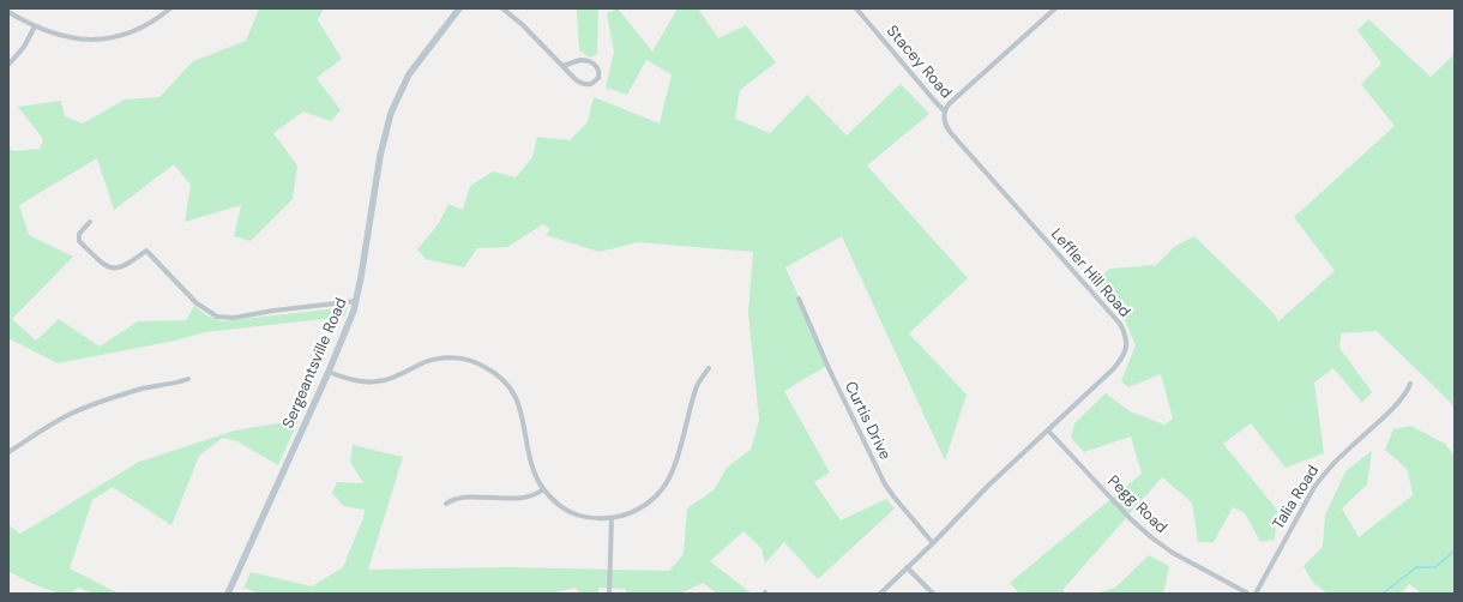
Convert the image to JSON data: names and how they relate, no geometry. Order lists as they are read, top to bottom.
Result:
{
  "streets": {
    "main road": ["Sergeantsville Road"],
    "street": [
      "Stacey Road",
      "Leffler Hill Road",
      "Curtis Drive",
      "Talia Road",
      "Pegg Road"
    ]
  },
  "crossings": [
    ["Stacey Road", "Leffler Hill Road"],
    ["Leffler Hill Road", "Curtis Drive"],
    ["Leffler Hill Road", "Pegg Road"]
  ]
}
